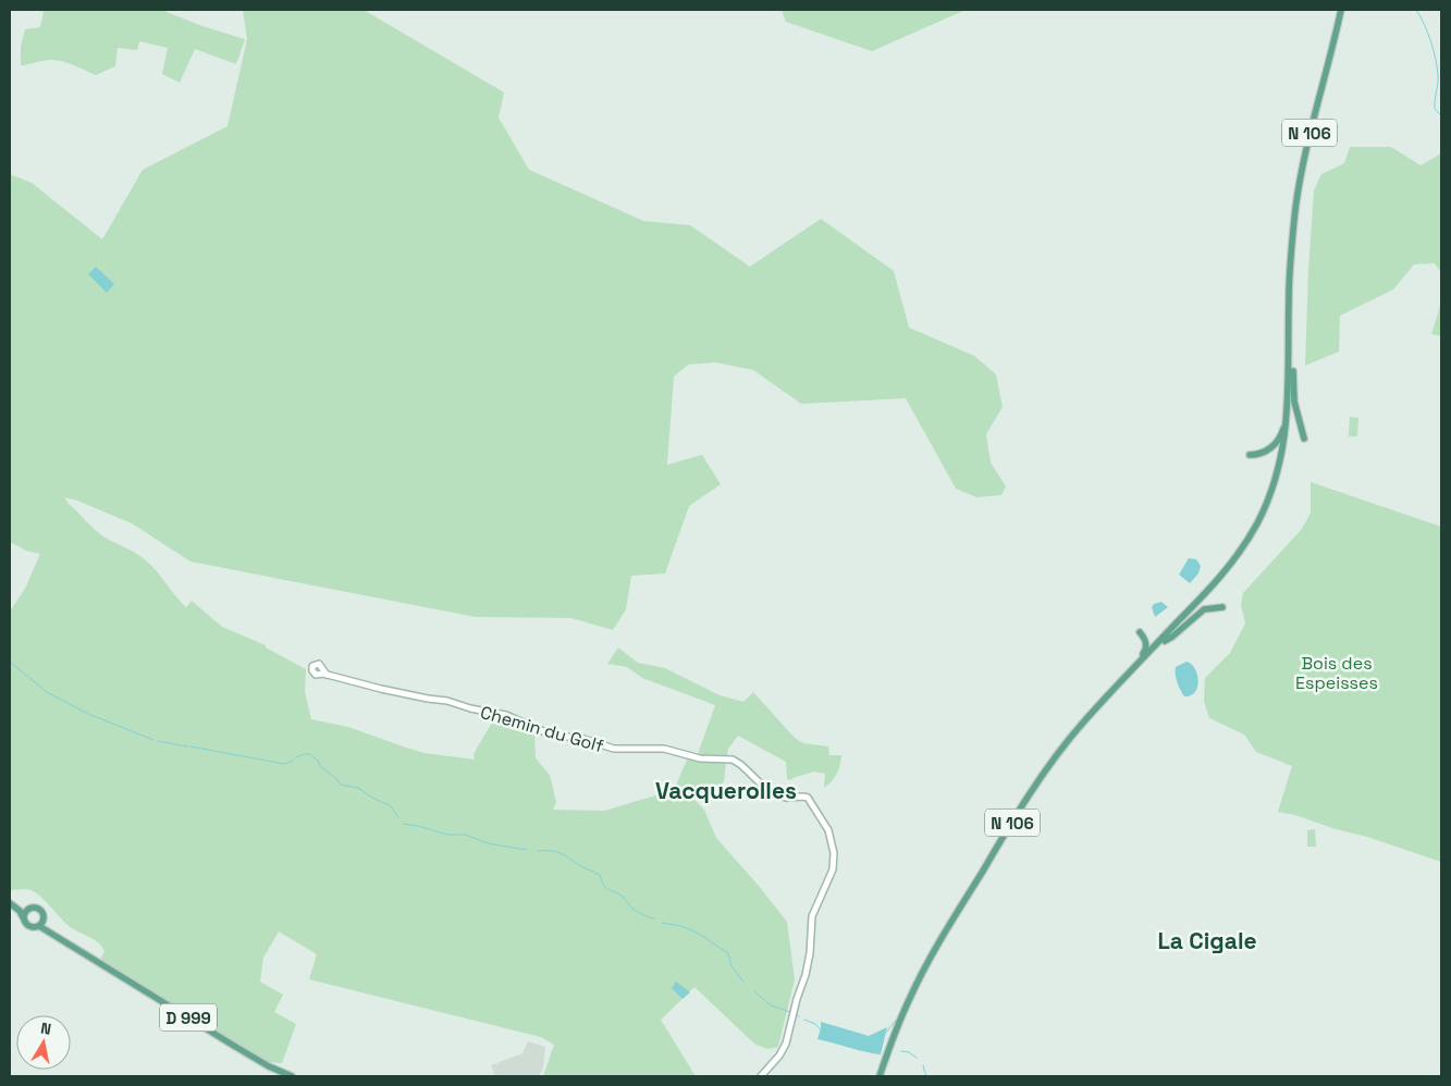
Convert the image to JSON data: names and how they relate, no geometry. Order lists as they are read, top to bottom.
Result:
{
  "streets": {
    "main road": ["N 106", "D 999"],
    "street": ["Chemin du Golf"]
  },
  "districts": ["Vacquerolles", "La Cigale"],
  "parks": ["Bois des Espeisses"],
  "north": "top"
}
